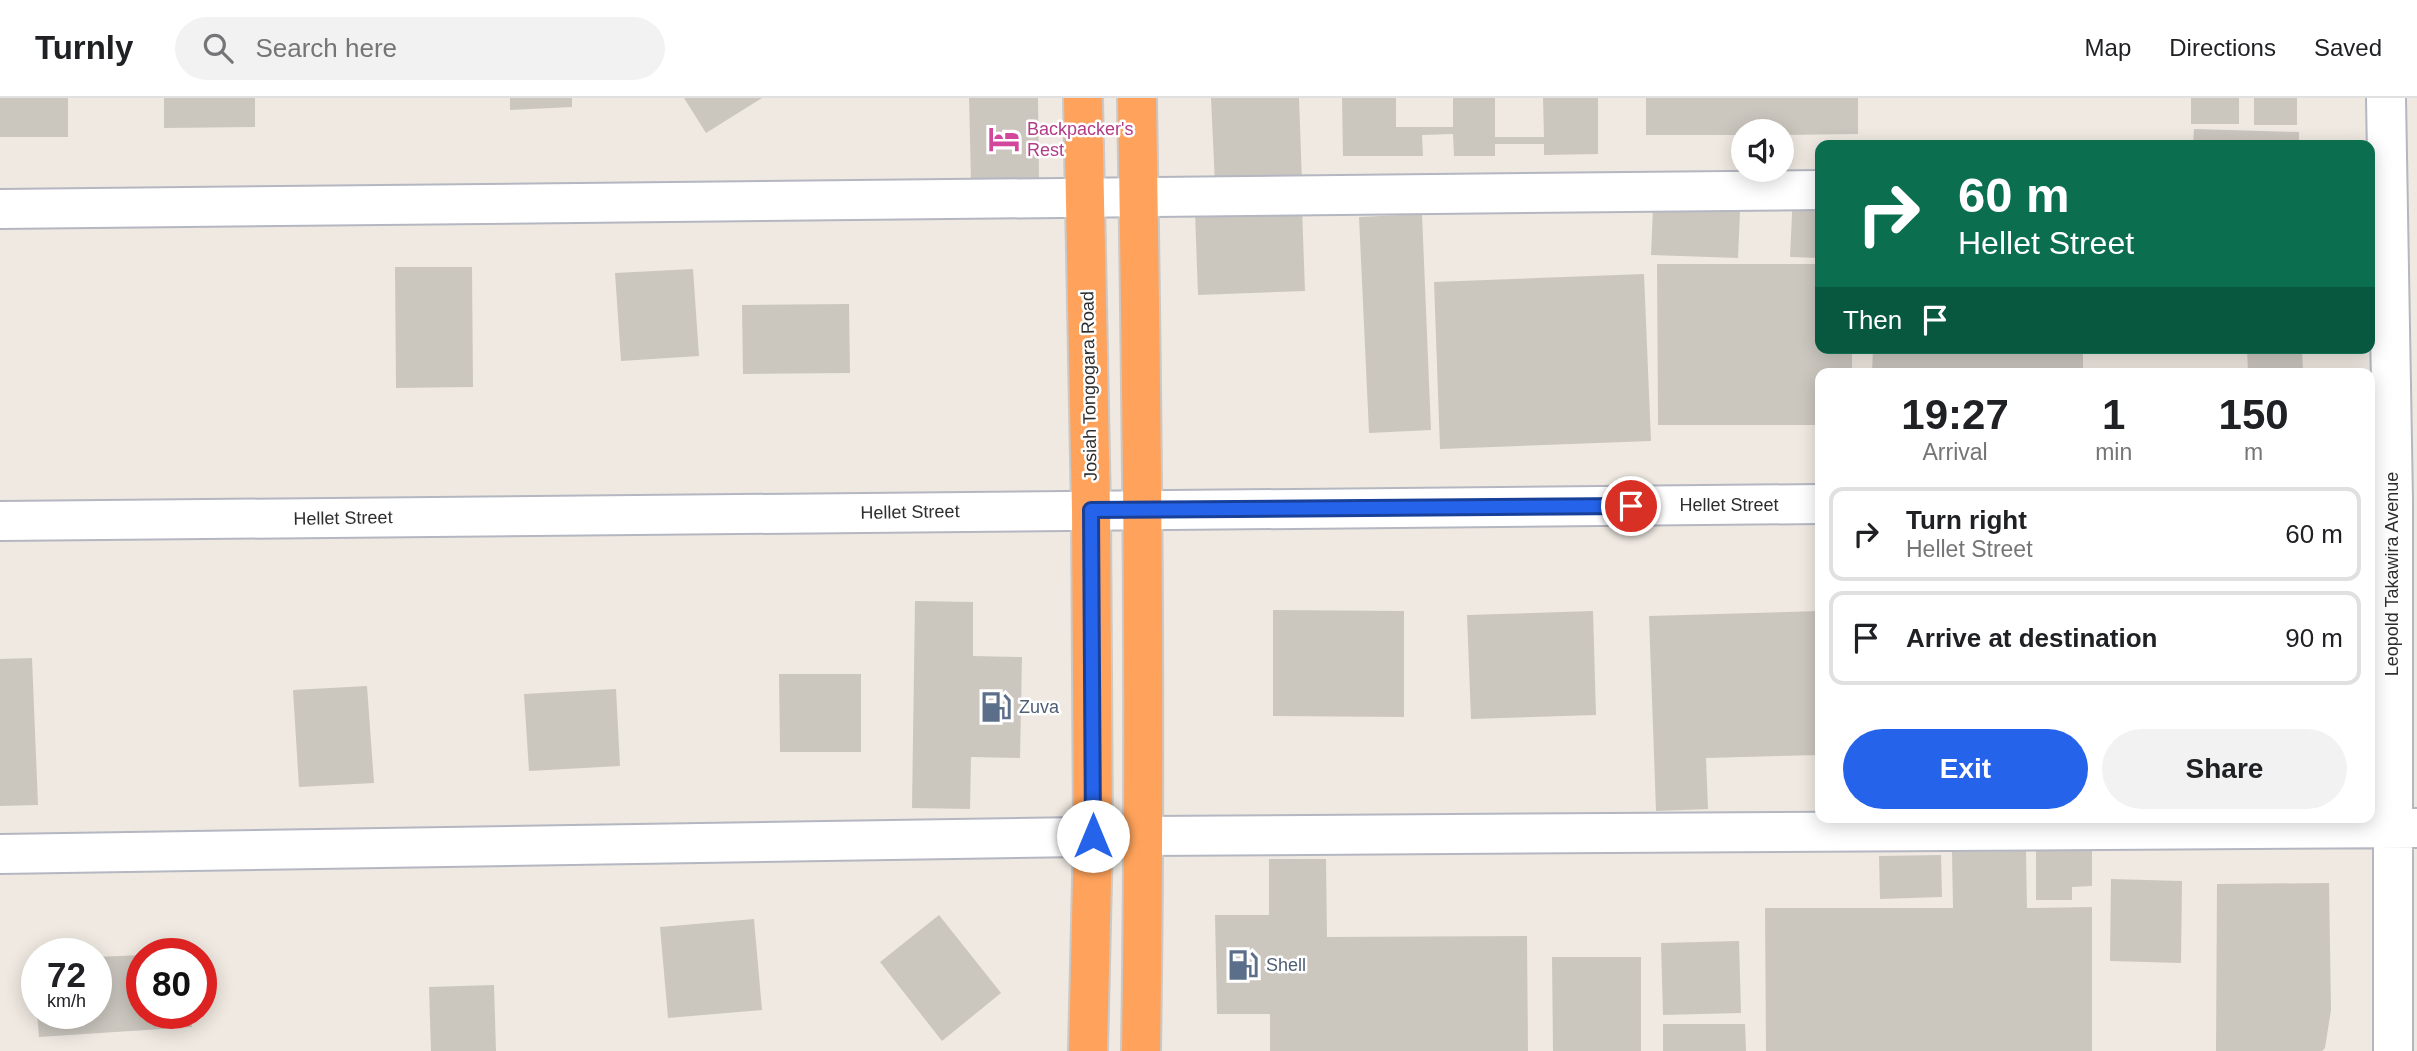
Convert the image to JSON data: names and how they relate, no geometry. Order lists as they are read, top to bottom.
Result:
{
  "streets": {
    "highway": ["Josiah Tongogara Road"],
    "street": ["Hellet Street", "Leopold Takawira Avenue"]
  },
  "crossings": [
    ["Josiah Tongogara Road", "Hellet Street"]
  ],
  "places": {
    "hotel": ["Backpacker's Rest"],
    "fuel station": ["Zuva", "Shell"]
  },
  "page": {
    "header": "Turnly",
    "search": "Search here",
    "nav": ["Map", "Directions", "Saved"],
    "turn": ["60 m", "Hellet Street"],
    "then": "Then",
    "eta": [
      "19:27",
      "Arrival",
      "1",
      "min",
      "150",
      "m"
    ],
    "list": [
      {
        "name": "Turn right",
        "note": "Hellet Street",
        "value": "60 m"
      },
      {
        "name": "Arrive at destination",
        "value": "90 m"
      }
    ],
    "buttons": ["Exit", "Share"],
    "speed": "72 km/h",
    "limit": "80"
  }
}
